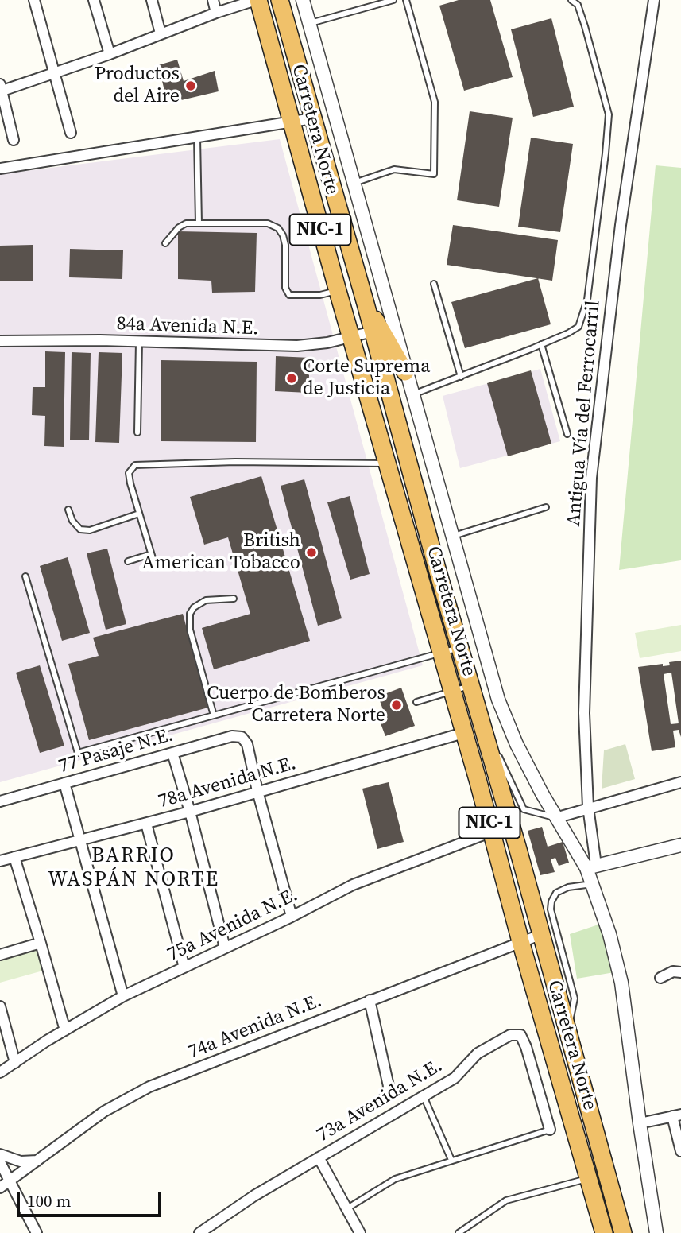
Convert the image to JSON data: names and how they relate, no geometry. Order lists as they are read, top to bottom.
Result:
{
  "streets": {
    "highway": ["Carretera Norte", "NIC-1"],
    "street": [
      "84a Avenida N.E.",
      "Antigua Vía del Ferrocarril",
      "77 Pasaje N.E.",
      "78a Avenida N.E.",
      "75a Avenida N.E.",
      "74a Avenida N.E.",
      "73a Avenida N.E."
    ]
  },
  "crossings": [
    ["Carretera Norte", "84a Avenida N.E."],
    ["Carretera Norte", "78a Avenida N.E."],
    ["Carretera Norte", "75a Avenida N.E."],
    ["Carretera Norte", "74a Avenida N.E."],
    ["77 Pasaje N.E.", "78a Avenida N.E."]
  ],
  "districts": ["BARRIO WASPÁN NORTE"],
  "places": [
    "Productos del Aire",
    "Corte Suprema de Justicia",
    "British American Tobacco",
    "Cuerpo de Bomberos Carretera Norte"
  ],
  "scale_bar": "100 m"
}
